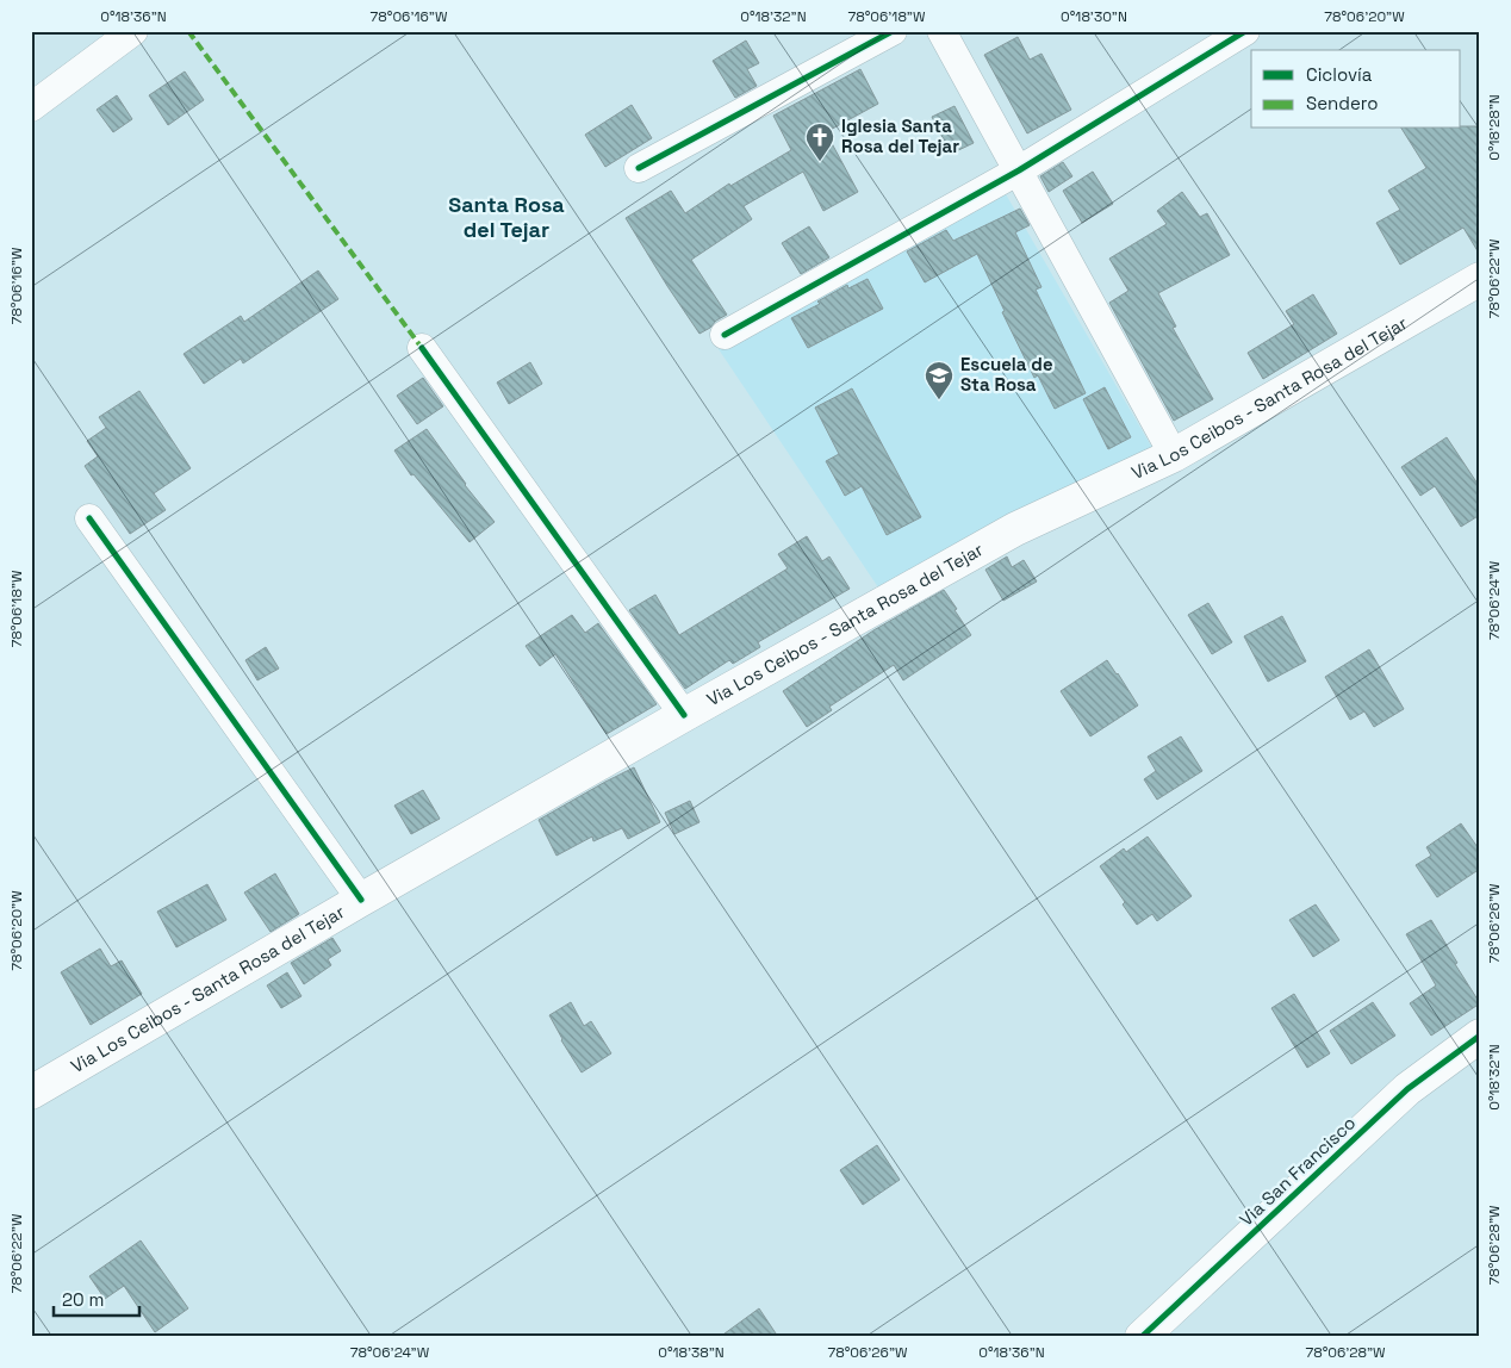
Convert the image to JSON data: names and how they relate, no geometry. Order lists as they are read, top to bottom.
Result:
{
  "streets": {
    "main road": ["Via Los Ceibos - Santa Rosa del Tejar", "Via San Francisco"]
  },
  "districts": ["Santa Rosa del Tejar"],
  "places": {
    "church": ["Iglesia Santa Rosa del Tejar"],
    "school or university": ["Escuela de Sta Rosa"]
  },
  "legend": ["Ciclovía", "Sendero"],
  "scale_bar": "20 m",
  "coordinates": [
    "0°18'36\"N",
    "78°06'16\"W",
    "0°18'32\"N",
    "78°06'18\"W",
    "0°18'30\"N",
    "78°06'20\"W",
    "0°18'28\"N",
    "78°06'22\"W",
    "78°06'24\"W",
    "78°06'26\"W",
    "78°06'28\"W",
    "0°18'38\"N"
  ]
}
